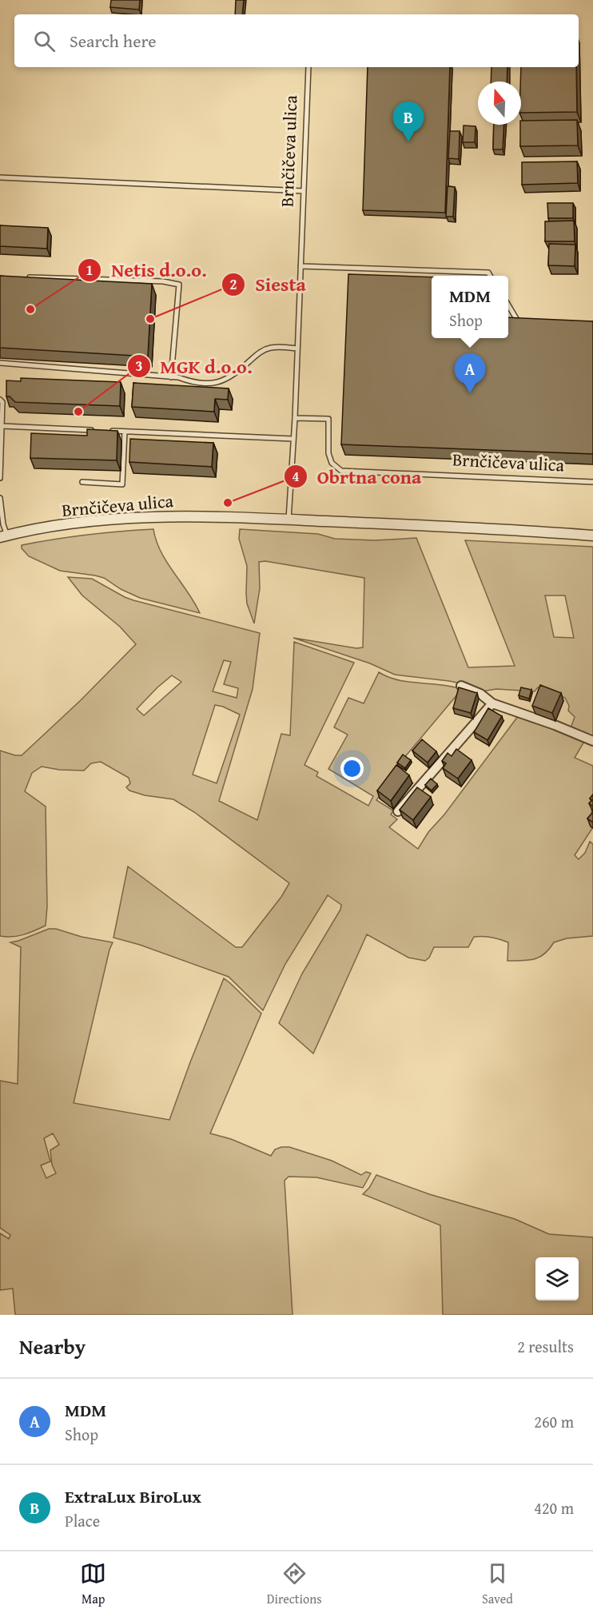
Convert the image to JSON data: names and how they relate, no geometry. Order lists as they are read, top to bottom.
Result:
{
  "streets": {
    "street": ["Brnčičeva ulica"]
  },
  "places": [
    "Netis d.o.o.",
    "Siesta",
    "MGK d.o.o.",
    "Obrtna cona"
  ],
  "north": "top",
  "page": {
    "search": "Search here",
    "pins": ["B", "A"],
    "popup": ["MDM", "Shop"],
    "heading": ["Nearby", "2 results"],
    "list": [
      {
        "mark": "A",
        "name": "MDM",
        "note": "Shop",
        "value": "260 m"
      },
      {
        "mark": "B",
        "name": "ExtraLux BiroLux",
        "note": "Place",
        "value": "420 m"
      }
    ],
    "nav": ["Map", "Directions", "Saved"]
  }
}
